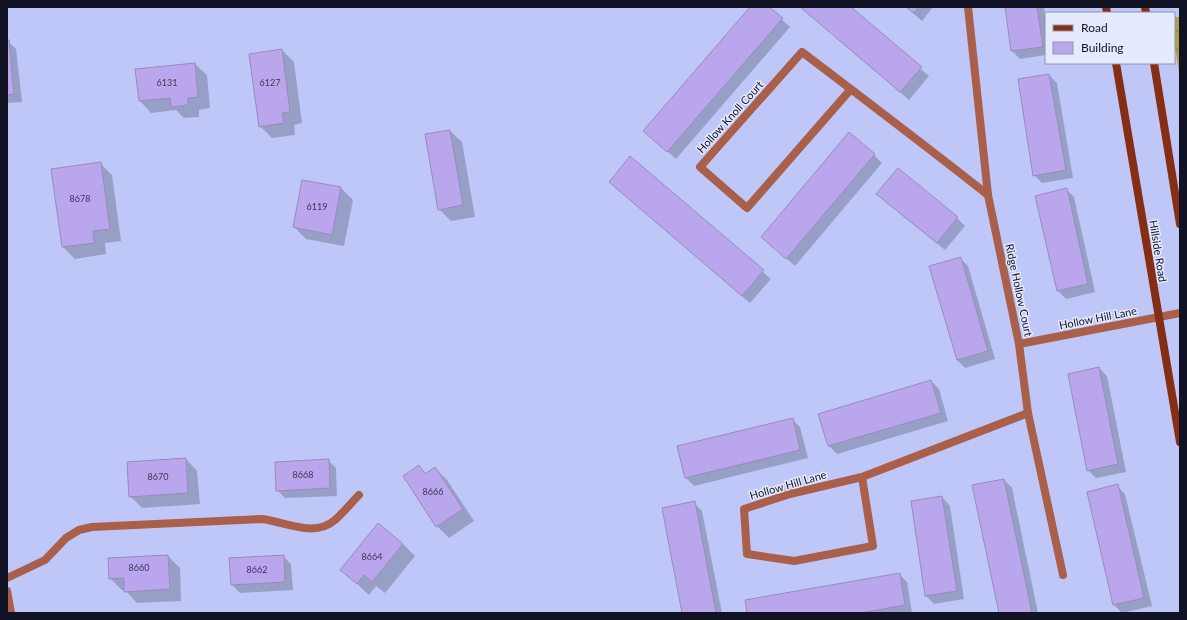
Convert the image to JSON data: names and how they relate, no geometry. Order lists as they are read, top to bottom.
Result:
{
  "streets": {
    "street": [
      "Hollow Knoll Court",
      "Hillside Road",
      "Ridge Hollow Court",
      "Hollow Hill Lane"
    ]
  },
  "crossings": [
    ["Hollow Knoll Court", "Ridge Hollow Court"],
    ["Hillside Road", "Hollow Hill Lane"],
    ["Ridge Hollow Court", "Hollow Hill Lane"]
  ],
  "house_numbers": [
    "6131",
    "6127",
    "8678",
    "6119",
    "8668",
    "8670",
    "8666",
    "8664",
    "8660",
    "8662"
  ],
  "legend": ["Road", "Building"]
}
